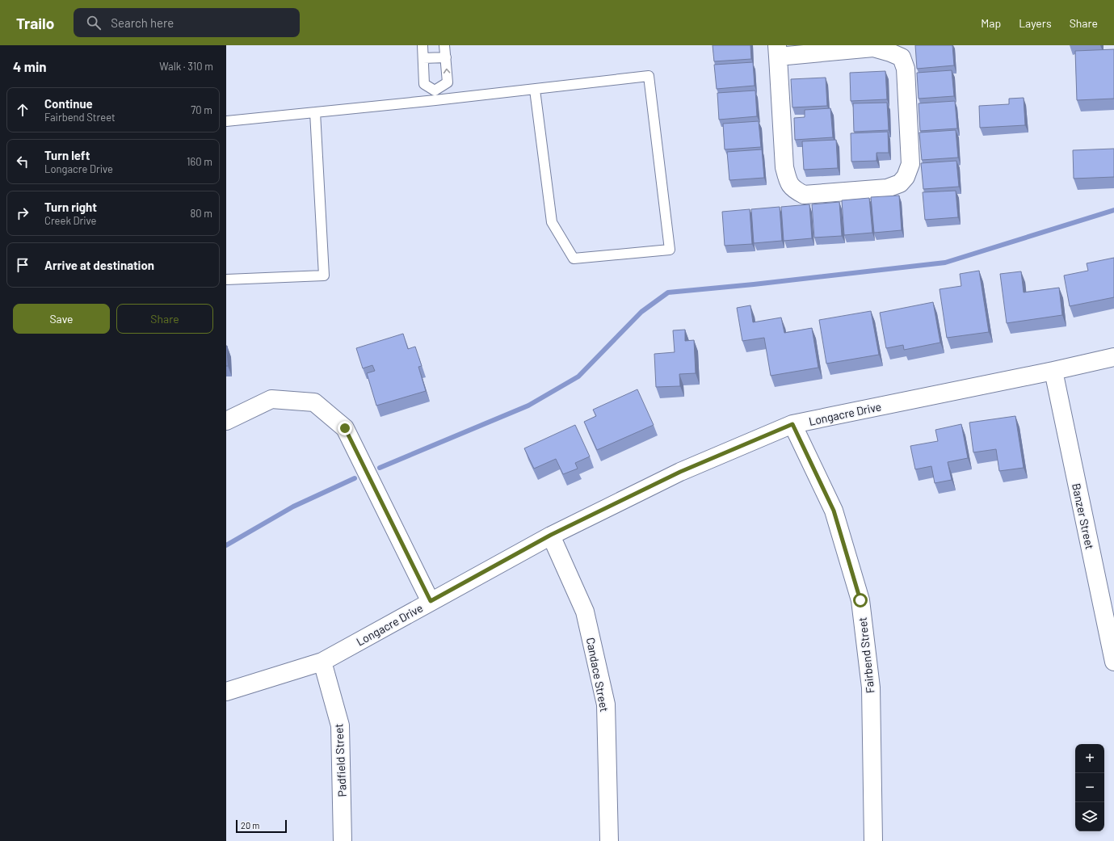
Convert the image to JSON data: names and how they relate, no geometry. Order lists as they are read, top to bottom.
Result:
{
  "streets": {
    "street": [
      "Longacre Drive",
      "Banzer Street",
      "Fairbend Street",
      "Candace Street",
      "Padfield Street"
    ]
  },
  "crossings": [
    ["Longacre Drive", "Banzer Street"],
    ["Longacre Drive", "Fairbend Street"],
    ["Longacre Drive", "Candace Street"],
    ["Longacre Drive", "Padfield Street"]
  ],
  "scale_bar": "20 m",
  "page": {
    "header": "Trailo",
    "search": "Search here",
    "nav": ["Map", "Layers", "Share"],
    "heading": ["4 min", "Walk · 310 m"],
    "list": [
      ["Continue", "Fairbend Street", "70 m"],
      ["Turn left", "Longacre Drive", "160 m"],
      ["Turn right", "Creek Drive", "80 m"],
      "Arrive at destination"
    ],
    "buttons": ["Save", "Share"],
    "map_buttons": ["+", "−"],
    "scale": "20 m"
  }
}
